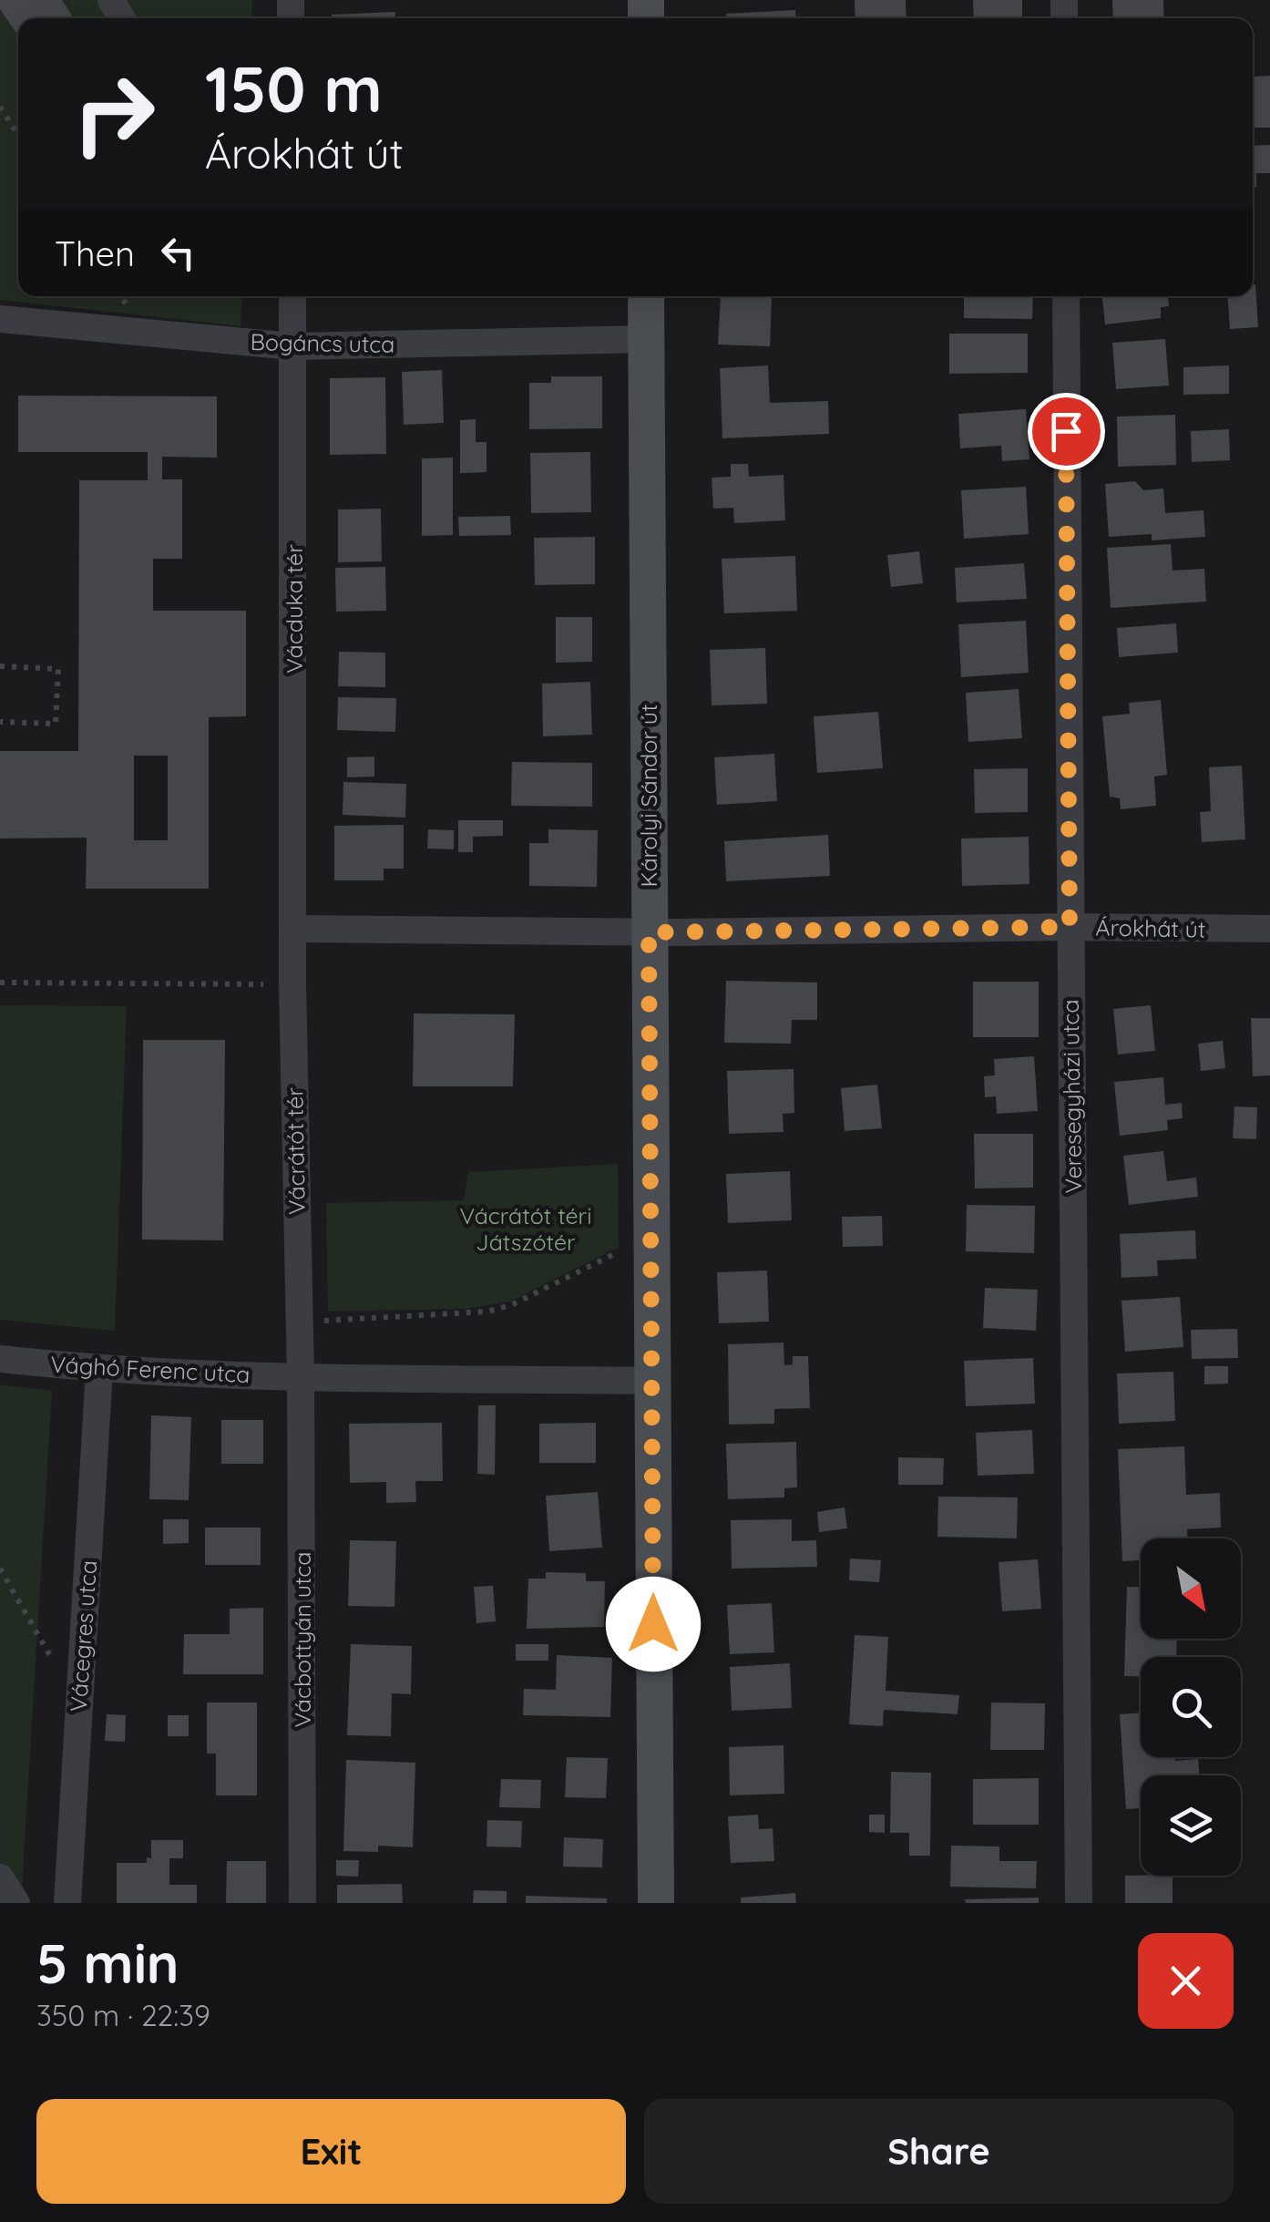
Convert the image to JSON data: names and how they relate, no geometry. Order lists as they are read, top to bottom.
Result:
{
  "streets": {
    "street": [
      "Bogáncs utca",
      "Vácduka tér",
      "Károlyi Sándor út",
      "Árokhát út",
      "Veresegyházi utca",
      "Vácrátót tér",
      "Vághó Ferenc utca",
      "Vácegres utca",
      "Vácbottyán utca"
    ]
  },
  "crossings": [
    ["Bogáncs utca", "Vácduka tér"],
    ["Bogáncs utca", "Károlyi Sándor út"],
    ["Vácduka tér", "Vácrátót tér"],
    ["Károlyi Sándor út", "Árokhát út"],
    ["Árokhát út", "Veresegyházi utca"],
    ["Vácrátót tér", "Vághó Ferenc utca"],
    ["Vácrátót tér", "Vácbottyán utca"],
    ["Vághó Ferenc utca", "Vácegres utca"],
    ["Vághó Ferenc utca", "Vácbottyán utca"]
  ],
  "parks": ["Vácrátót téri Játszótér"],
  "north": "bottom right",
  "page": {
    "turn": ["150 m", "Árokhát út"],
    "then": "Then",
    "heading": ["5 min", "350 m · 22:39"],
    "buttons": ["Exit", "Share"]
  }
}
